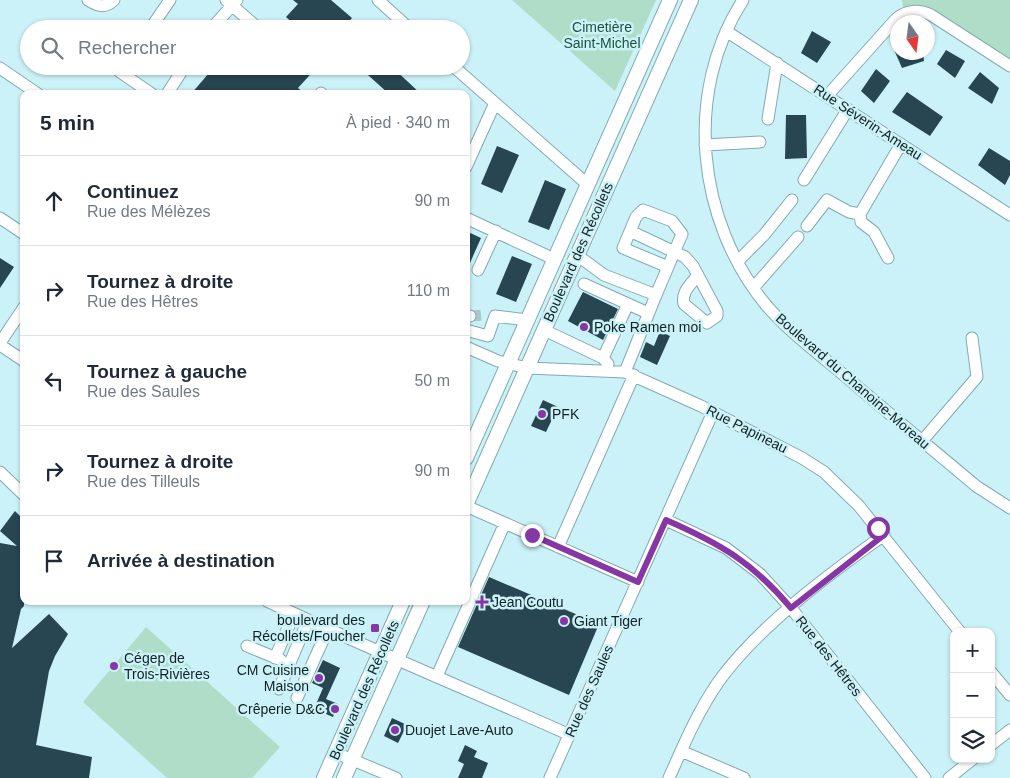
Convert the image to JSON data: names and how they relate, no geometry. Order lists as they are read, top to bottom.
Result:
{
  "streets": {
    "main road": ["Boulevard des Récollets"],
    "street": [
      "Rue Séverin-Ameau",
      "Boulevard du Chanoine-Moreau",
      "Rue Papineau",
      "Rue des Hêtres",
      "Rue des Saules"
    ]
  },
  "crossings": [
    ["Rue Séverin-Ameau", "Boulevard du Chanoine-Moreau"],
    ["Boulevard des Récollets", "Rue Papineau"],
    ["Rue Papineau", "Rue des Saules"],
    ["Rue des Hêtres", "Rue des Saules"]
  ],
  "parks": ["Cimetière Saint-Michel"],
  "places": {
    "other": [
      "Poke Ramen moi",
      "PFK",
      "Giant Tiger",
      "Cégep de Trois-Rivières",
      "CM Cuisine Maison",
      "Crêperie D&C",
      "Duojet Lave-Auto"
    ],
    "health": ["Jean Coutu"],
    "transit": ["boulevard des Récollets/Foucher"]
  },
  "north": "bottom",
  "page": {
    "search": "Rechercher",
    "heading": ["5 min", "À pied · 340 m"],
    "list": [
      ["Continuez", "Rue des Mélèzes", "90 m"],
      ["Tournez à droite", "Rue des Hêtres", "110 m"],
      ["Tournez à gauche", "Rue des Saules", "50 m"],
      ["Tournez à droite", "Rue des Tilleuls", "90 m"],
      "Arrivée à destination"
    ],
    "map_buttons": ["+", "−"]
  }
}
